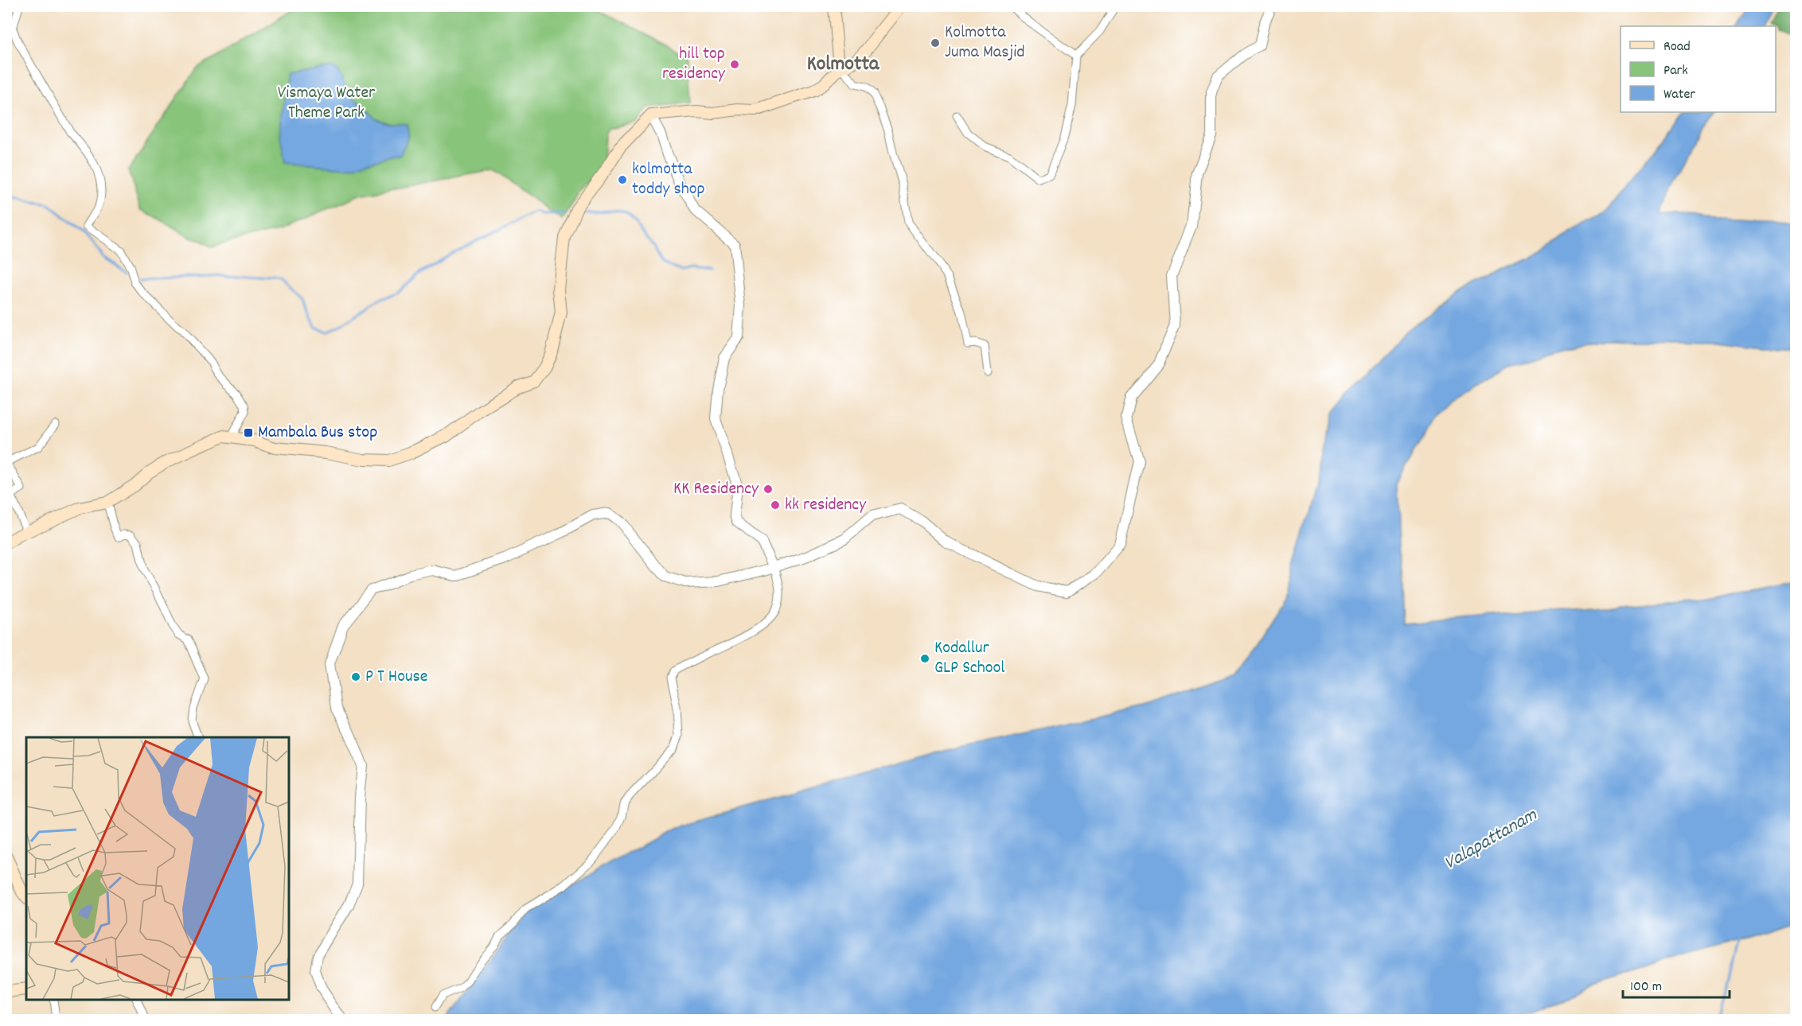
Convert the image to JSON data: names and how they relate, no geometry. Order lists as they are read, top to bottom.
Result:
{
  "districts": ["Kolmotta"],
  "water": ["Valapattanam"],
  "parks": ["Vismaya Water Theme Park"],
  "places": {
    "other": [
      "Kolmotta Juma Masjid",
      "hill top residency",
      "kolmotta toddy shop",
      "KK Residency",
      "kk residency",
      "Kodallur GLP School",
      "P T House"
    ],
    "transit": ["Mambala Bus stop"]
  },
  "legend": ["Road", "Park", "Water"],
  "scale_bar": "100 m"
}
